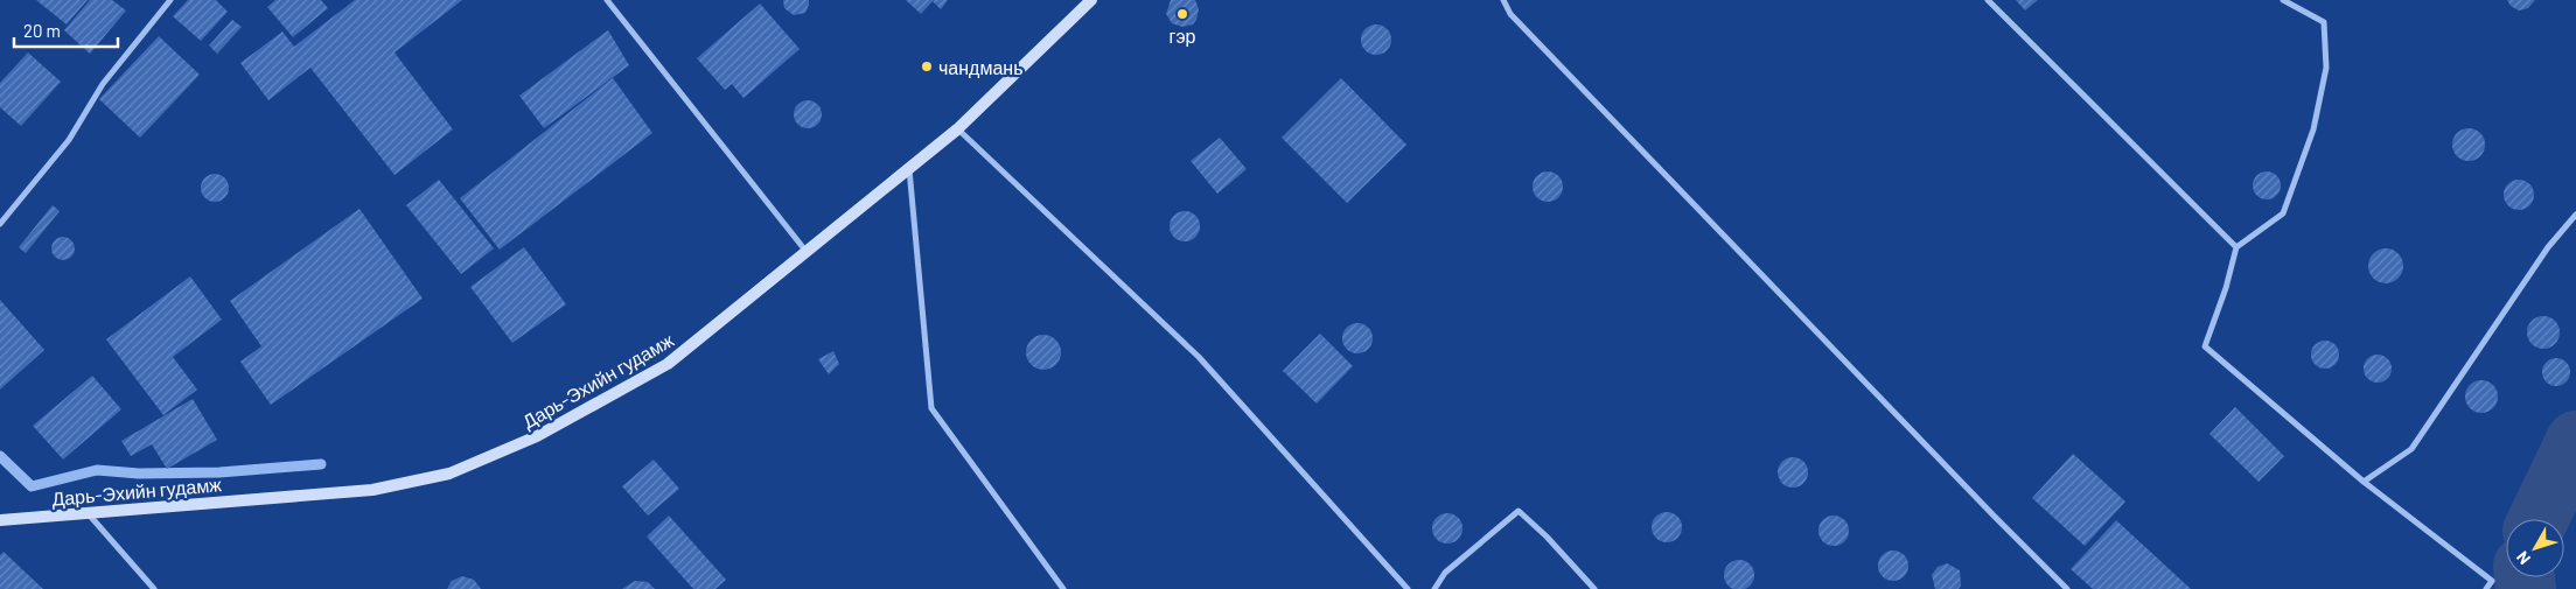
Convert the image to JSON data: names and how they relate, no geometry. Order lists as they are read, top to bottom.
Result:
{
  "streets": {
    "main road": ["Дарь-Эхийн гудамж"]
  },
  "places": ["гэр", "чандмань"],
  "scale_bar": "20 m",
  "north": "bottom left"
}
